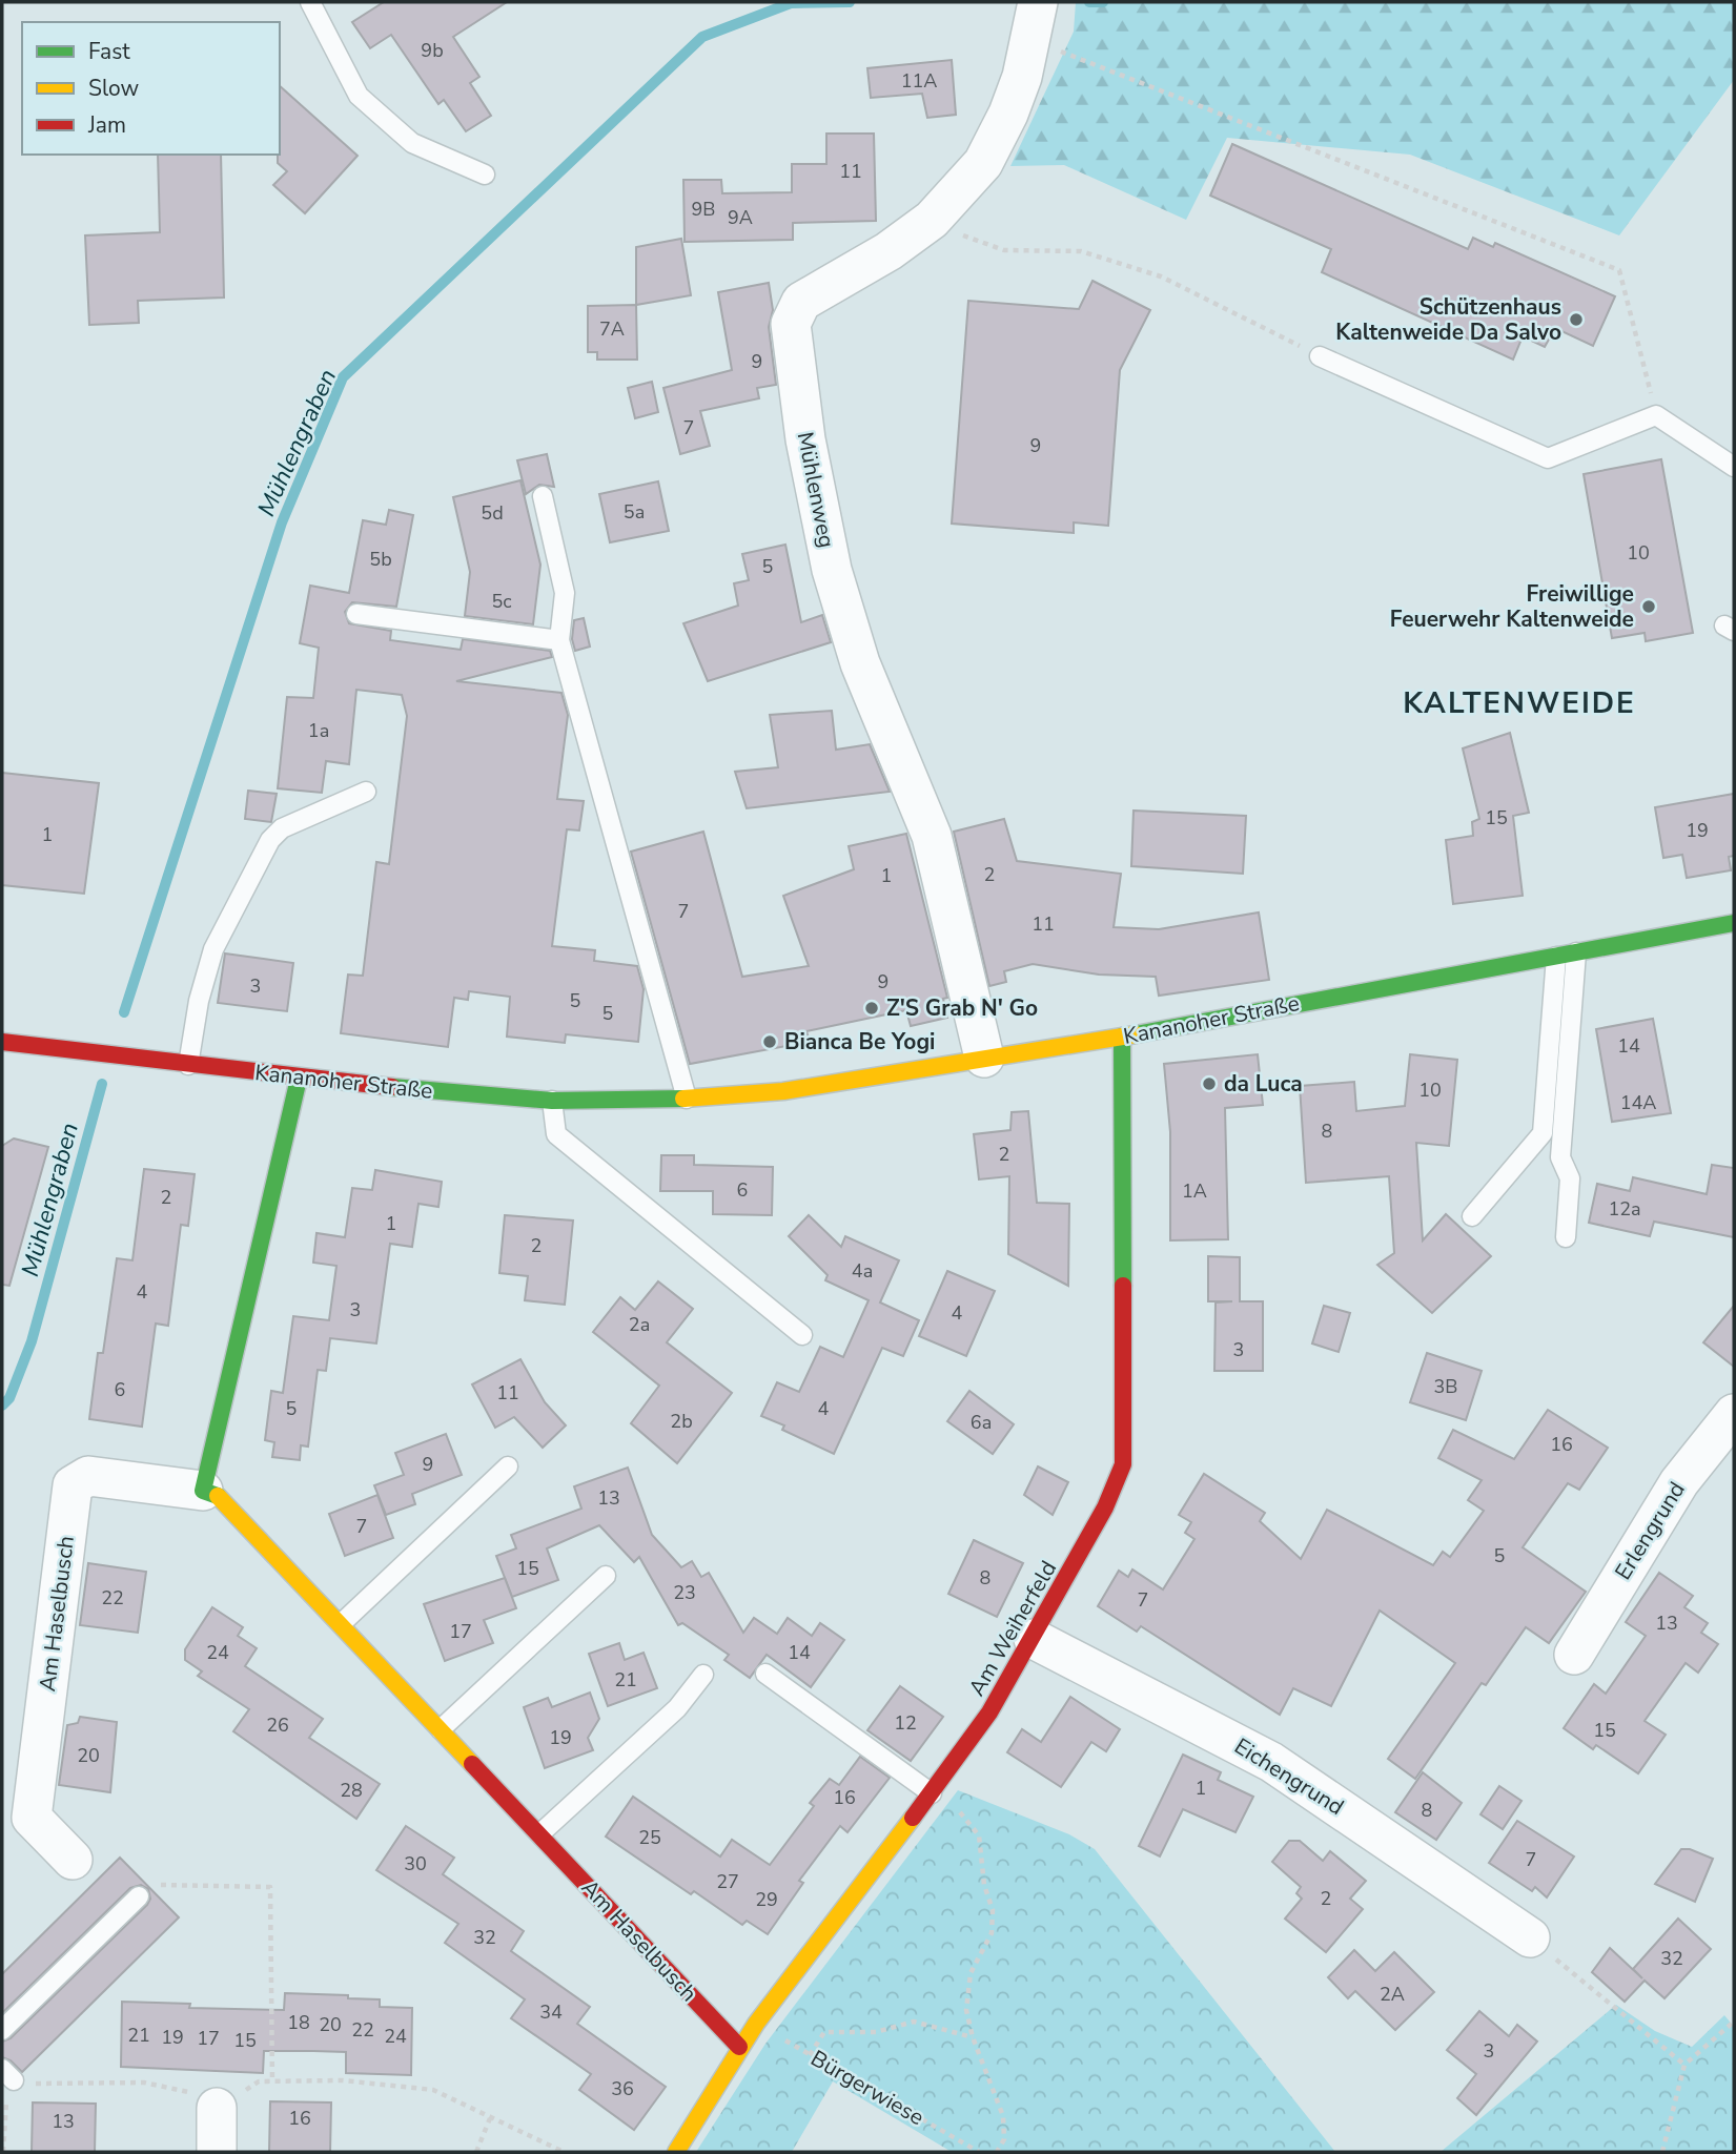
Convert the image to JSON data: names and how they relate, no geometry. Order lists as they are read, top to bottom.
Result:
{
  "streets": {
    "street": [
      "Mühlenweg",
      "Kananoher Straße",
      "Erlengrund",
      "Am Haselbusch",
      "Am Weiherfeld",
      "Eichengrund"
    ],
    "path": ["Bürgerwiese"]
  },
  "crossings": [
    ["Mühlenweg", "Kananoher Straße"],
    ["Kananoher Straße", "Am Weiherfeld"],
    ["Am Haselbusch", "Am Weiherfeld"],
    ["Am Weiherfeld", "Eichengrund"],
    ["Am Weiherfeld", "Bürgerwiese"]
  ],
  "districts": ["KALTENWEIDE"],
  "water": ["Mühlengraben"],
  "places": [
    "Schützenhaus Kaltenweide Da Salvo",
    "Freiwillige Feuerwehr Kaltenweide",
    "Z'S Grab N' Go",
    "Bianca Be Yogi",
    "da Luca"
  ],
  "house_numbers": [
    "9b",
    "11A",
    "11",
    "9B",
    "9A",
    "7A",
    "9",
    "7",
    "9",
    "5a",
    "5d",
    "10",
    "5b",
    "5",
    "5c",
    "1a",
    "15",
    "19",
    "1",
    "2",
    "1",
    "7",
    "11",
    "9",
    "3",
    "5",
    "5",
    "14",
    "10",
    "14A",
    "8",
    "2",
    "6",
    "1A",
    "2",
    "12a",
    "1",
    "2",
    "4a",
    "4",
    "3",
    "4",
    "2a",
    "3",
    "3B",
    "6",
    "11",
    "5",
    "4",
    "2b",
    "6a",
    "16",
    "9",
    "13",
    "7",
    "5",
    "15",
    "8",
    "23",
    "22",
    "7",
    "13",
    "17",
    "24",
    "14",
    "21",
    "12",
    "26",
    "15",
    "19",
    "20",
    "1",
    "28",
    "16",
    "8",
    "25",
    "7",
    "30",
    "27",
    "2",
    "29",
    "32",
    "32",
    "2A",
    "34",
    "18",
    "20",
    "22",
    "21",
    "24",
    "19",
    "17",
    "15",
    "3",
    "36",
    "16",
    "13"
  ],
  "legend": ["Fast", "Slow", "Jam"]
}
